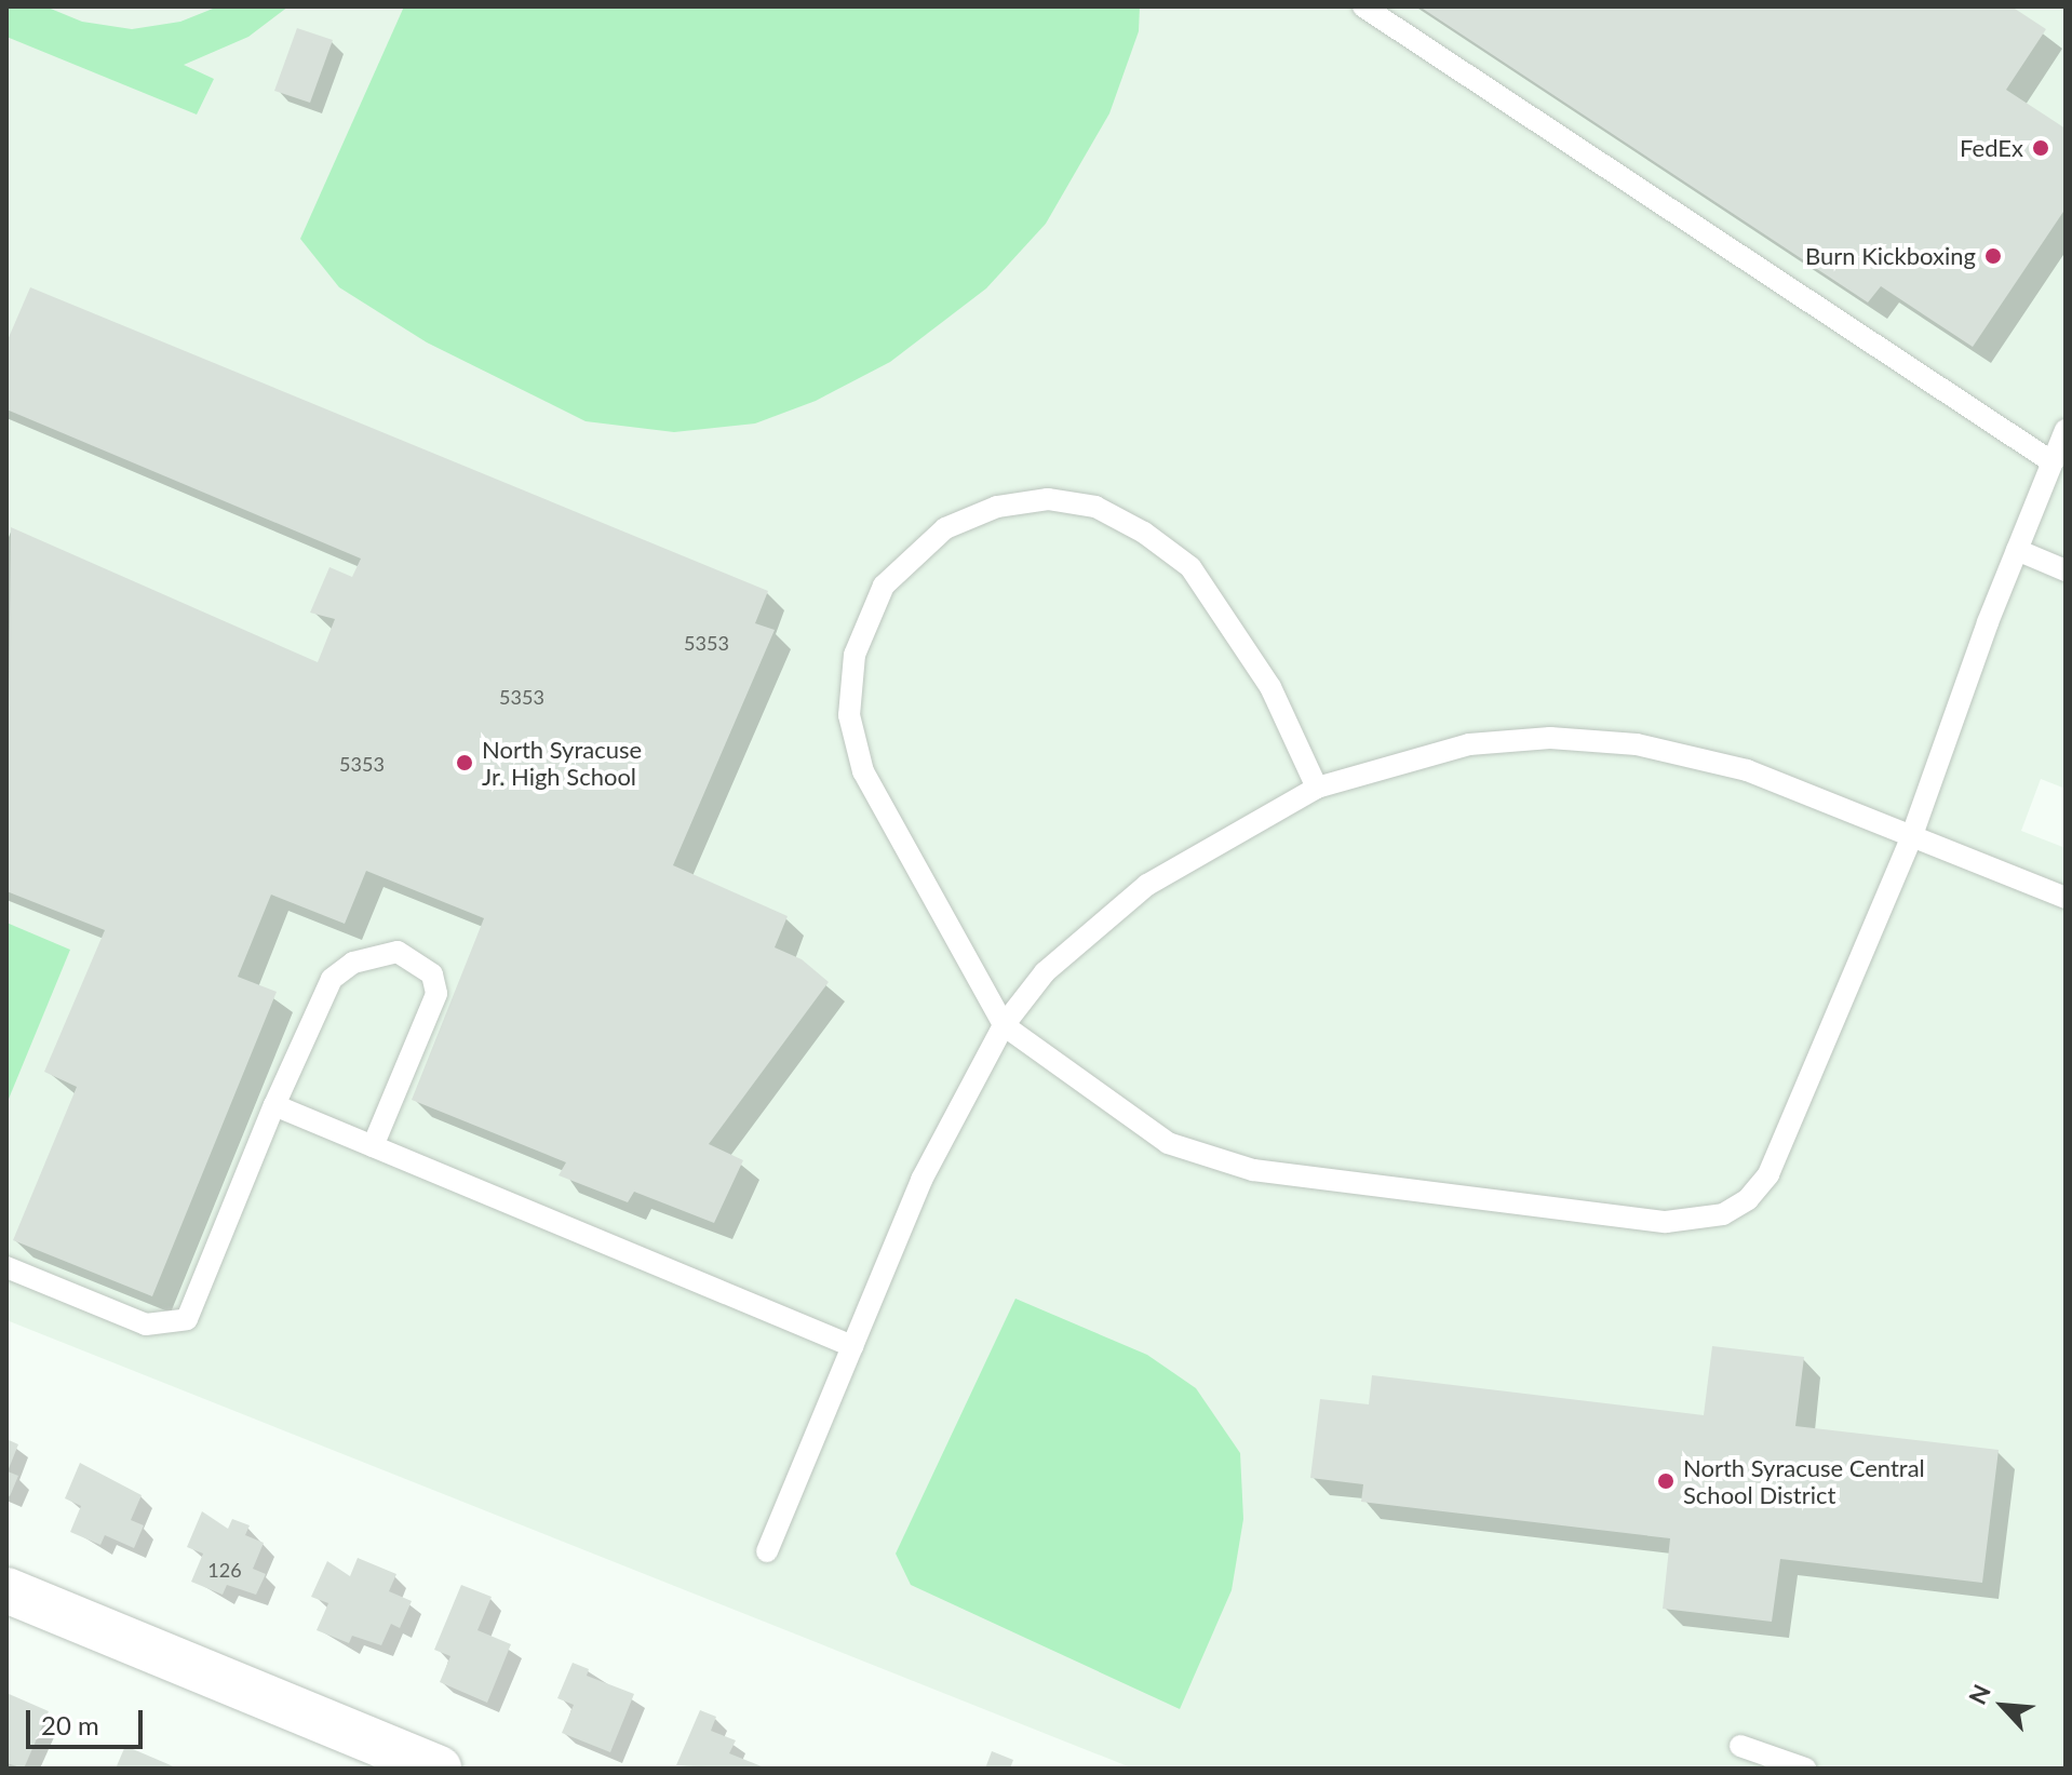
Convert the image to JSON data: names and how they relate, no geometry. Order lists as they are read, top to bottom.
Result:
{
  "places": [
    "FedEx",
    "Burn Kickboxing",
    "North Syracuse Jr. High School",
    "North Syracuse Central School District"
  ],
  "house_numbers": [
    "5353",
    "5353",
    "5353",
    "126"
  ],
  "scale_bar": "20 m",
  "north": "top left"
}
